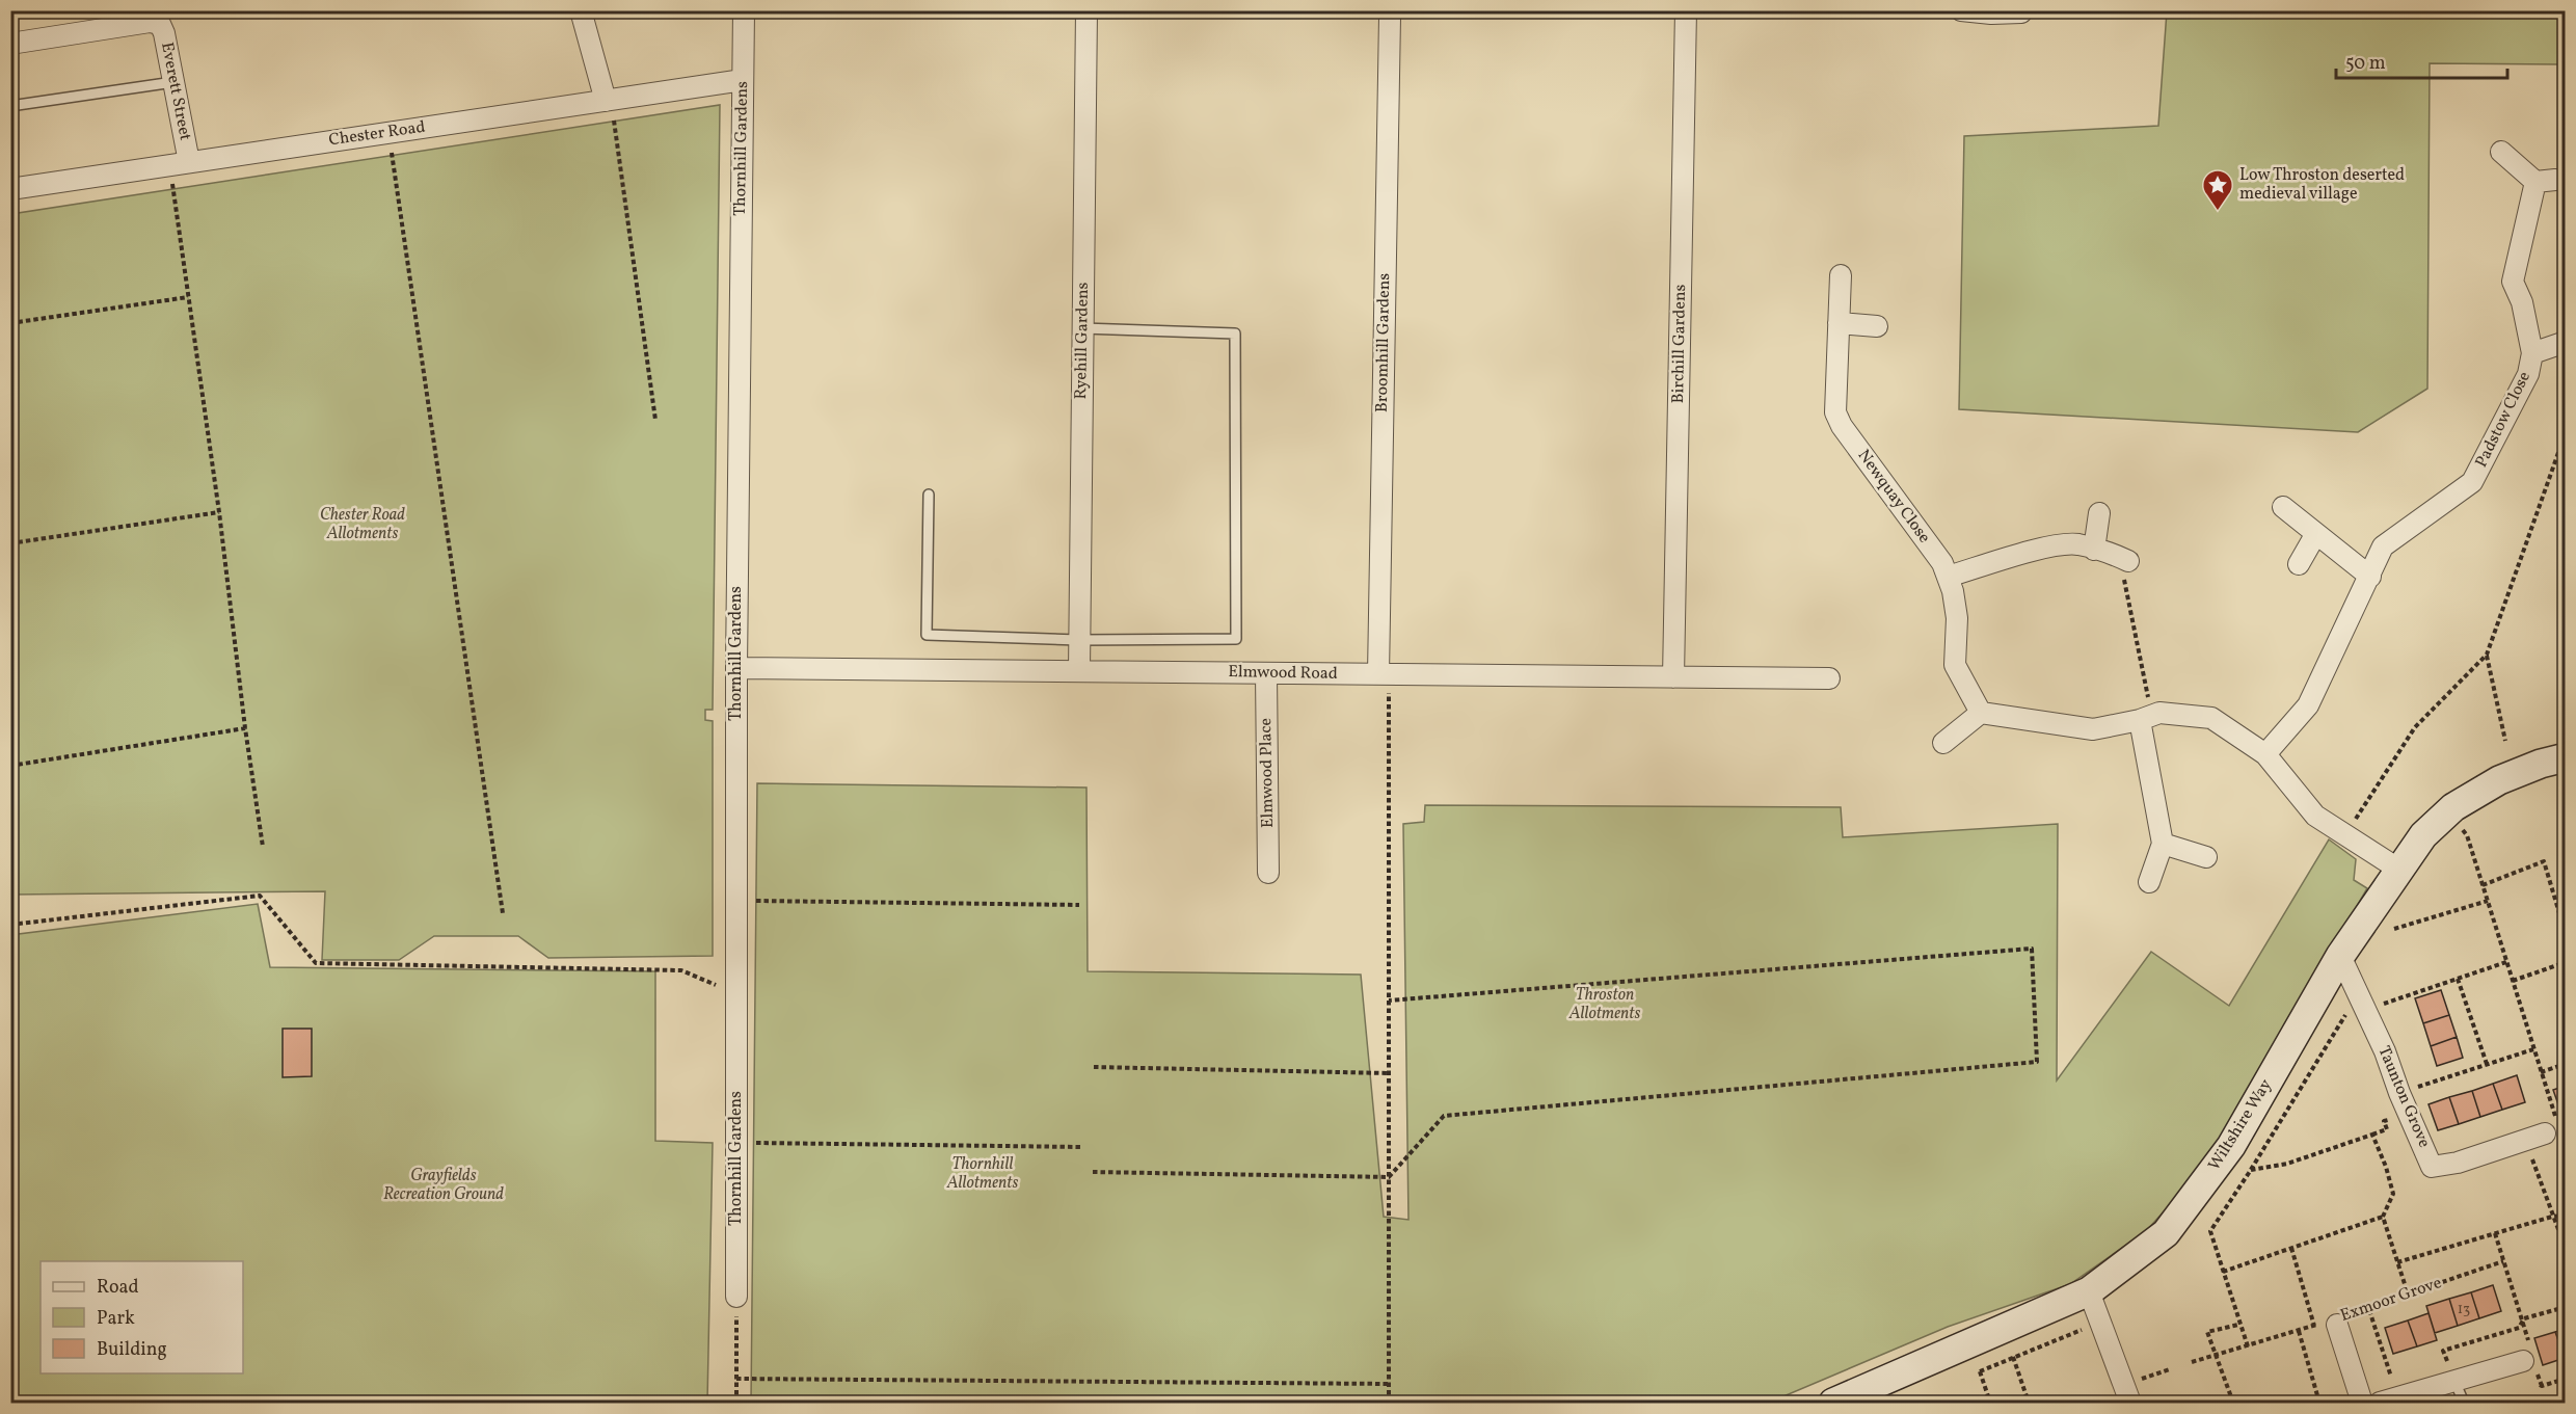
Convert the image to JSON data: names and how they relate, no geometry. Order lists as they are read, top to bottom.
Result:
{
  "streets": {
    "street": [
      "Everett Street",
      "Chester Road",
      "Thornhill Gardens",
      "Ryehill Gardens",
      "Broomhill Gardens",
      "Birchill Gardens",
      "Padstow Close",
      "Newquay Close",
      "Elmwood Road",
      "Elmwood Place",
      "Taunton Grove",
      "Wiltshire Way"
    ],
    "path": ["Exmoor Grove"]
  },
  "crossings": [
    ["Everett Street", "Chester Road"],
    ["Chester Road", "Thornhill Gardens"],
    ["Thornhill Gardens", "Elmwood Road"],
    ["Ryehill Gardens", "Elmwood Road"],
    ["Broomhill Gardens", "Elmwood Road"],
    ["Birchill Gardens", "Elmwood Road"],
    ["Elmwood Road", "Elmwood Place"],
    ["Taunton Grove", "Wiltshire Way"]
  ],
  "parks": [
    "Chester Road Allotments",
    "Throston Allotments",
    "Thornhill Allotments",
    "Grayfields Recreation Ground"
  ],
  "places": {
    "place": ["Low Throston deserted medieval village"]
  },
  "house_numbers": ["13"],
  "legend": ["Road", "Park", "Building"],
  "scale_bar": "50 m"
}
